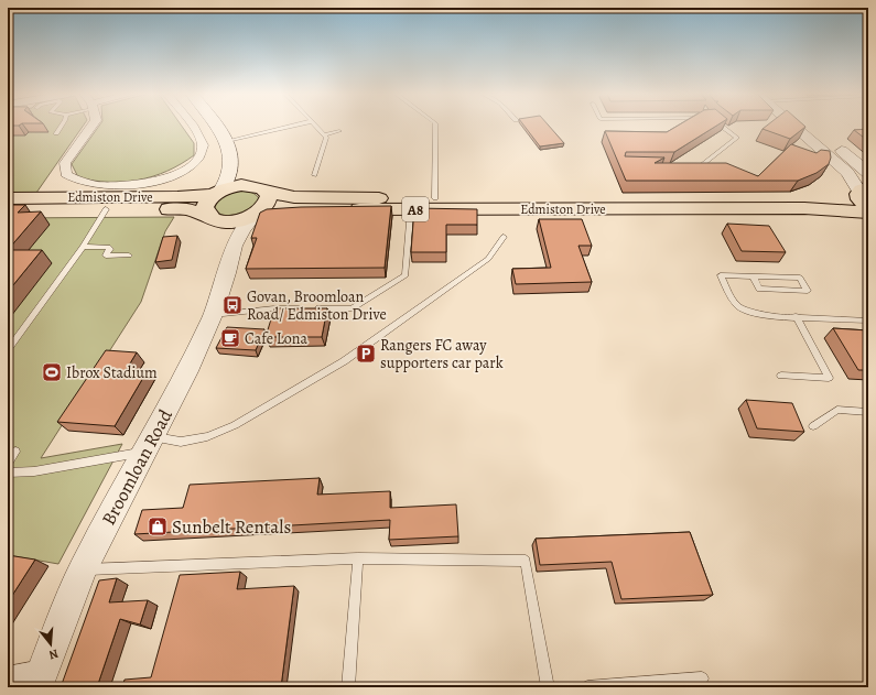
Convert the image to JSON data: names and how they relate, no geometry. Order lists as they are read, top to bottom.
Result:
{
  "streets": {
    "main road": ["Edmiston Drive", "A8"],
    "street": ["Broomloan Road"]
  },
  "crossings": [
    ["Edmiston Drive", "Broomloan Road"]
  ],
  "places": {
    "bus stop": ["Govan, Broomloan Road/ Edmiston Drive"],
    "cafe": ["Cafe Lona"],
    "parking": ["Rangers FC away supporters car park"],
    "sports": ["Ibrox Stadium"],
    "shop": ["Sunbelt Rentals"]
  },
  "north": "bottom"
}
